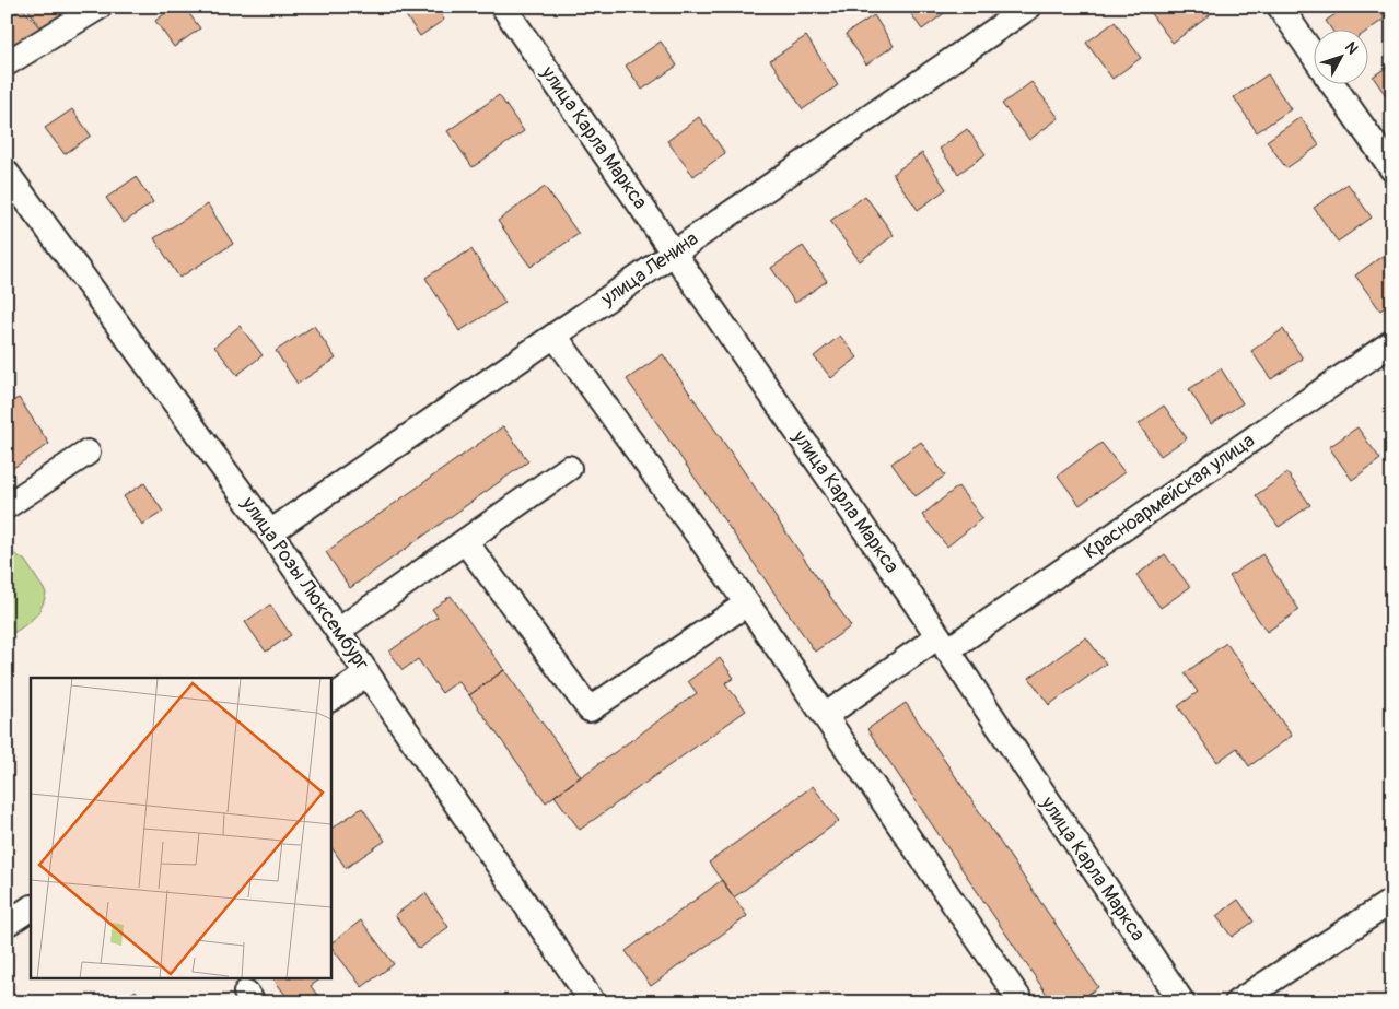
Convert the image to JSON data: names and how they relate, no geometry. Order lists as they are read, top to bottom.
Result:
{
  "streets": {
    "street": [
      "улица Карла Маркса",
      "улица Ленина",
      "Красноармейская улица",
      "улица Розы Люксембург"
    ]
  },
  "crossings": [
    ["улица Карла Маркса", "улица Ленина"],
    ["улица Карла Маркса", "Красноармейская улица"],
    ["улица Ленина", "улица Розы Люксембург"]
  ],
  "north": "top right"
}
